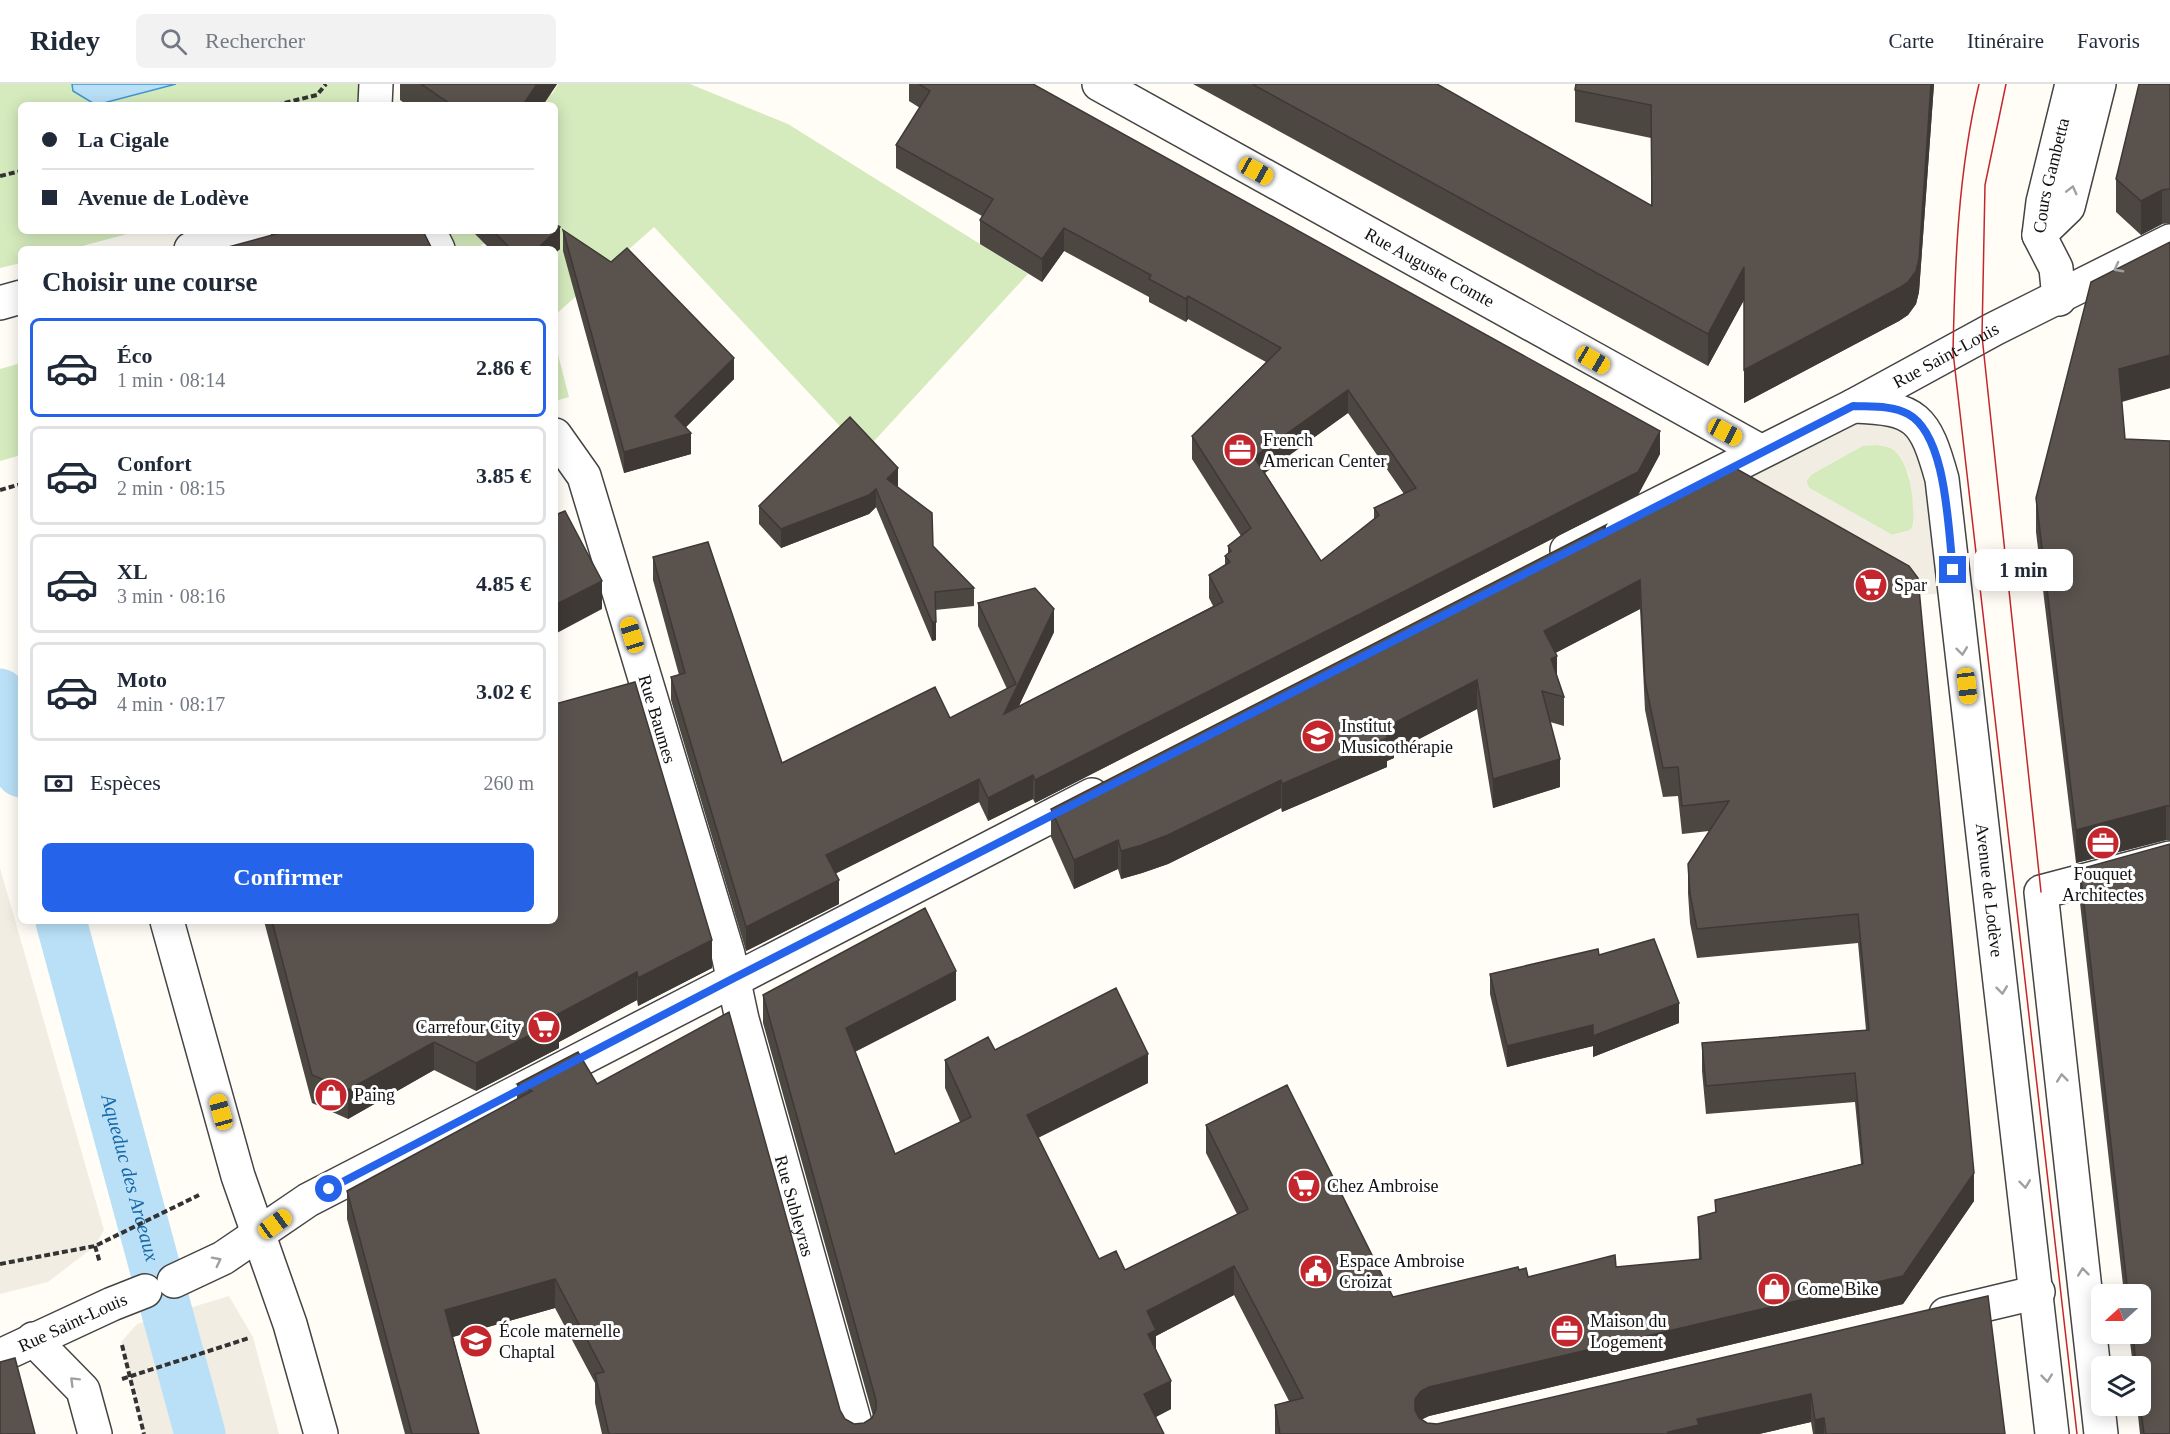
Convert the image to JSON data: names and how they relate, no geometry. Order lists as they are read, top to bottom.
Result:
{
  "streets": {
    "street": [
      "Cours Gambetta",
      "Rue Auguste Comte",
      "Rue Saint-Louis",
      "Rue Baumes",
      "Avenue de Lodève",
      "Rue Subleyras"
    ]
  },
  "crossings": [
    ["Cours Gambetta", "Rue Saint-Louis"],
    ["Rue Auguste Comte", "Rue Saint-Louis"],
    ["Rue Saint-Louis", "Rue Baumes"],
    ["Rue Saint-Louis", "Avenue de Lodève"],
    ["Rue Saint-Louis", "Rue Subleyras"],
    ["Rue Baumes", "Rue Subleyras"]
  ],
  "one_way": ["Avenue de Lodève"],
  "water": ["Aqueduc des Arceaux"],
  "places": {
    "office": ["French American Center", "Fouquet Architectes", "Maison du Logement"],
    "supermarket": ["Spar", "Carrefour City", "Chez Ambroise"],
    "school or university": ["Institut Musicothérapie", "École maternelle Chaptal"],
    "shop": ["Paing", "Come Bike"],
    "public building": ["Espace Ambroise Croizat"]
  },
  "north": "left",
  "page": {
    "header": "Ridey",
    "search": "Rechercher",
    "nav": ["Carte", "Itinéraire", "Favoris"],
    "banner": ["La Cigale", "Avenue de Lodève"],
    "heading": "Choisir une course",
    "list": [
      {
        "name": "Éco",
        "note": "1 min · 08:14",
        "value": "2.86 €"
      },
      {
        "name": "Confort",
        "note": "2 min · 08:15",
        "value": "3.85 €"
      },
      {
        "name": "XL",
        "note": "3 min · 08:16",
        "value": "4.85 €"
      },
      {
        "name": "Moto",
        "note": "4 min · 08:17",
        "value": "3.02 €"
      }
    ],
    "bubble": "1 min",
    "pay": ["Espèces", "260 m"],
    "buttons": "Confirmer"
  }
}
